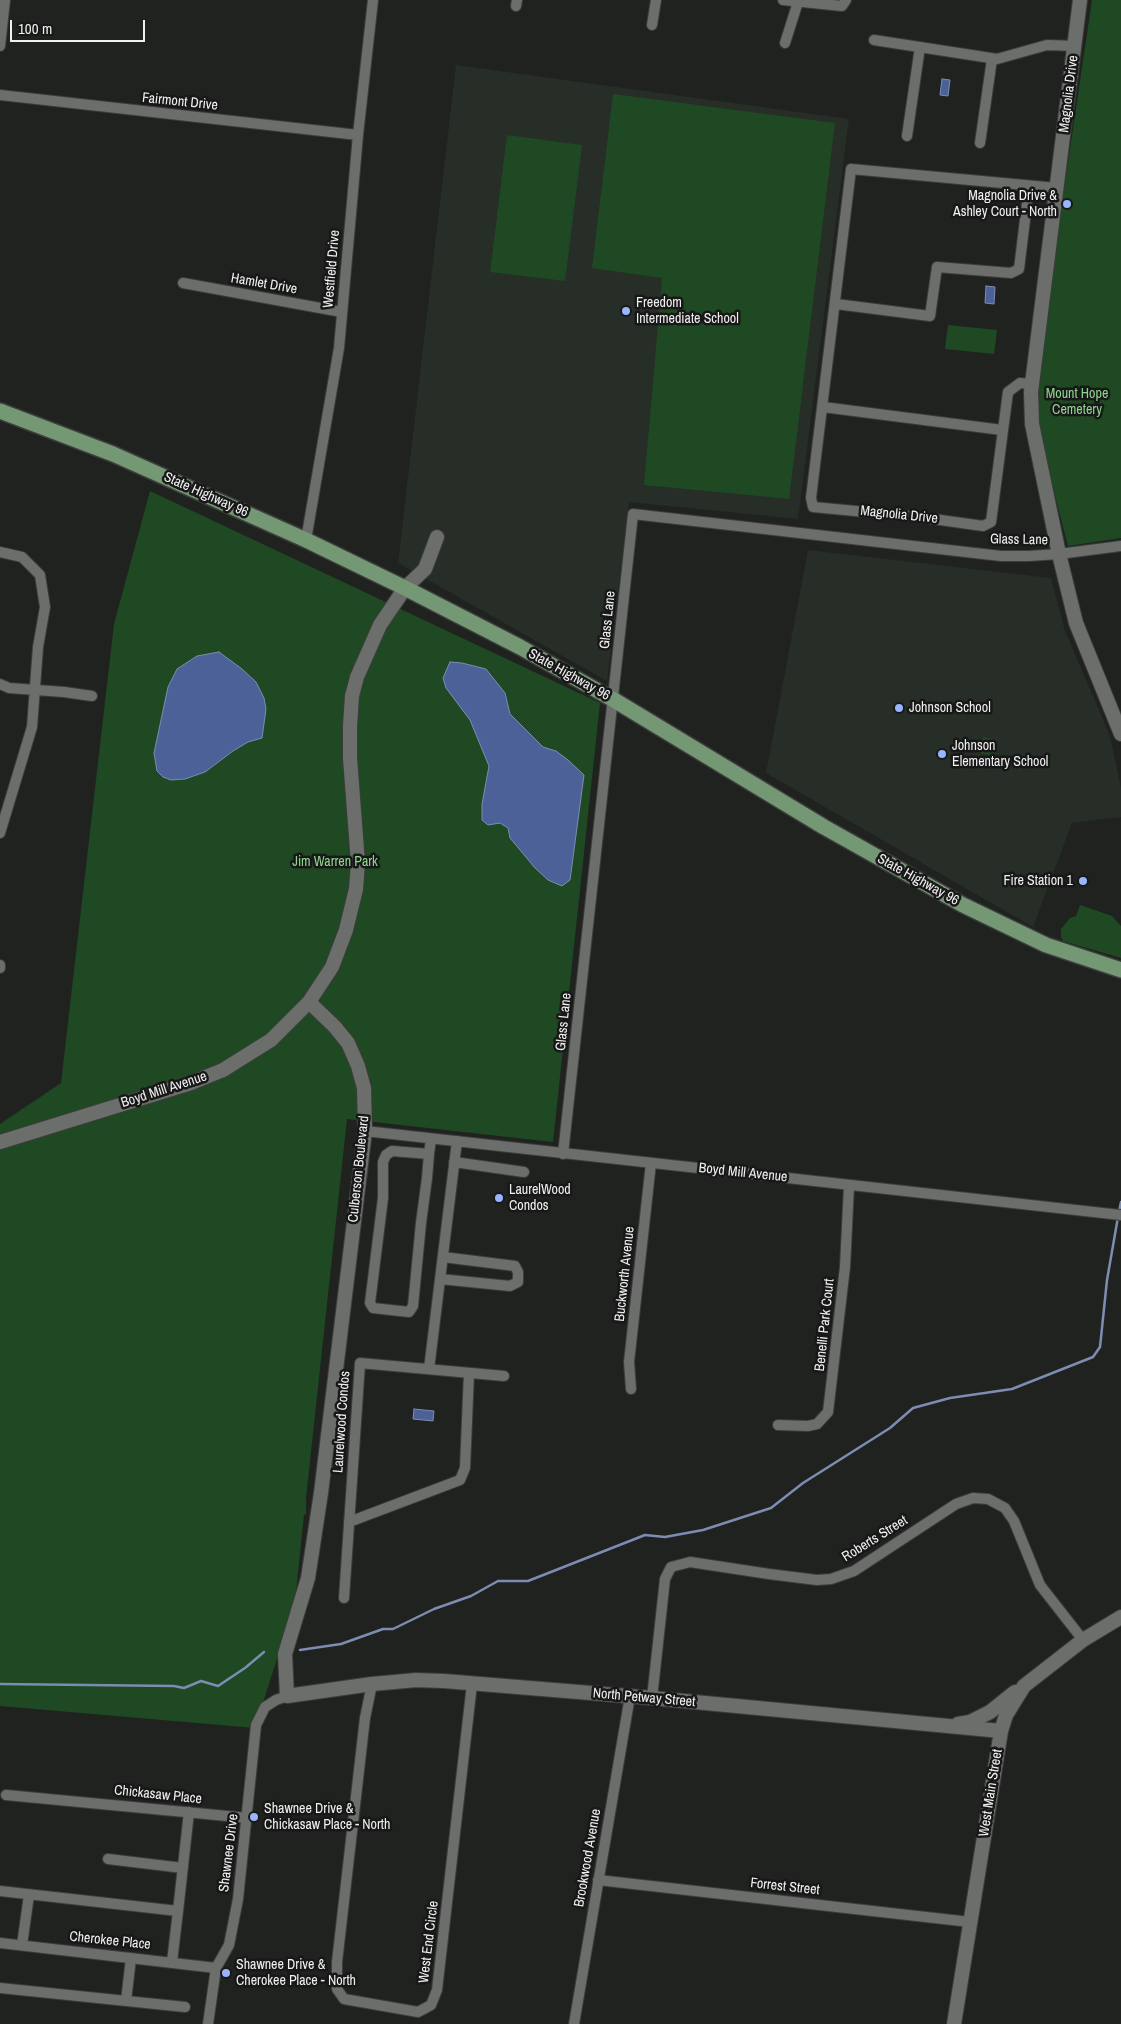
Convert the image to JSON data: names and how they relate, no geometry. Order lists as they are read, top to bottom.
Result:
{
  "streets": {
    "main road": ["State Highway 96"],
    "street": [
      "Magnolia Drive",
      "Fairmont Drive",
      "Westfield Drive",
      "Hamlet Drive",
      "Glass Lane",
      "Boyd Mill Avenue",
      "Culberson Boulevard",
      "Buckworth Avenue",
      "Benelli Park Court",
      "Laurelwood Condos",
      "Roberts Street",
      "North Petway Street",
      "West Main Street",
      "Chickasaw Place",
      "Shawnee Drive",
      "Brookwood Avenue",
      "Forrest Street",
      "Cherokee Place",
      "West End Circle"
    ]
  },
  "crossings": [
    ["Magnolia Drive", "Glass Lane"],
    ["Fairmont Drive", "Westfield Drive"],
    ["Westfield Drive", "Hamlet Drive"],
    ["Westfield Drive", "State Highway 96"],
    ["State Highway 96", "Glass Lane"],
    ["Glass Lane", "Boyd Mill Avenue"],
    ["Boyd Mill Avenue", "Culberson Boulevard"],
    ["Boyd Mill Avenue", "Buckworth Avenue"],
    ["Boyd Mill Avenue", "Benelli Park Court"],
    ["Culberson Boulevard", "North Petway Street"],
    ["Culberson Boulevard", "Shawnee Drive"],
    ["Roberts Street", "North Petway Street"],
    ["Roberts Street", "West Main Street"],
    ["North Petway Street", "West Main Street"],
    ["North Petway Street", "Shawnee Drive"],
    ["North Petway Street", "Brookwood Avenue"],
    ["North Petway Street", "West End Circle"],
    ["West Main Street", "Forrest Street"],
    ["Chickasaw Place", "Shawnee Drive"],
    ["Shawnee Drive", "Cherokee Place"],
    ["Brookwood Avenue", "Forrest Street"]
  ],
  "parks": ["Mount Hope Cemetery", "Jim Warren Park"],
  "places": [
    "Magnolia Drive & Ashley Court - North",
    "Freedom Intermediate School",
    "Johnson School",
    "Johnson Elementary School",
    "Fire Station 1",
    "LaurelWood Condos",
    "Shawnee Drive & Chickasaw Place - North",
    "Shawnee Drive & Cherokee Place - North"
  ],
  "scale_bar": "100 m"
}
